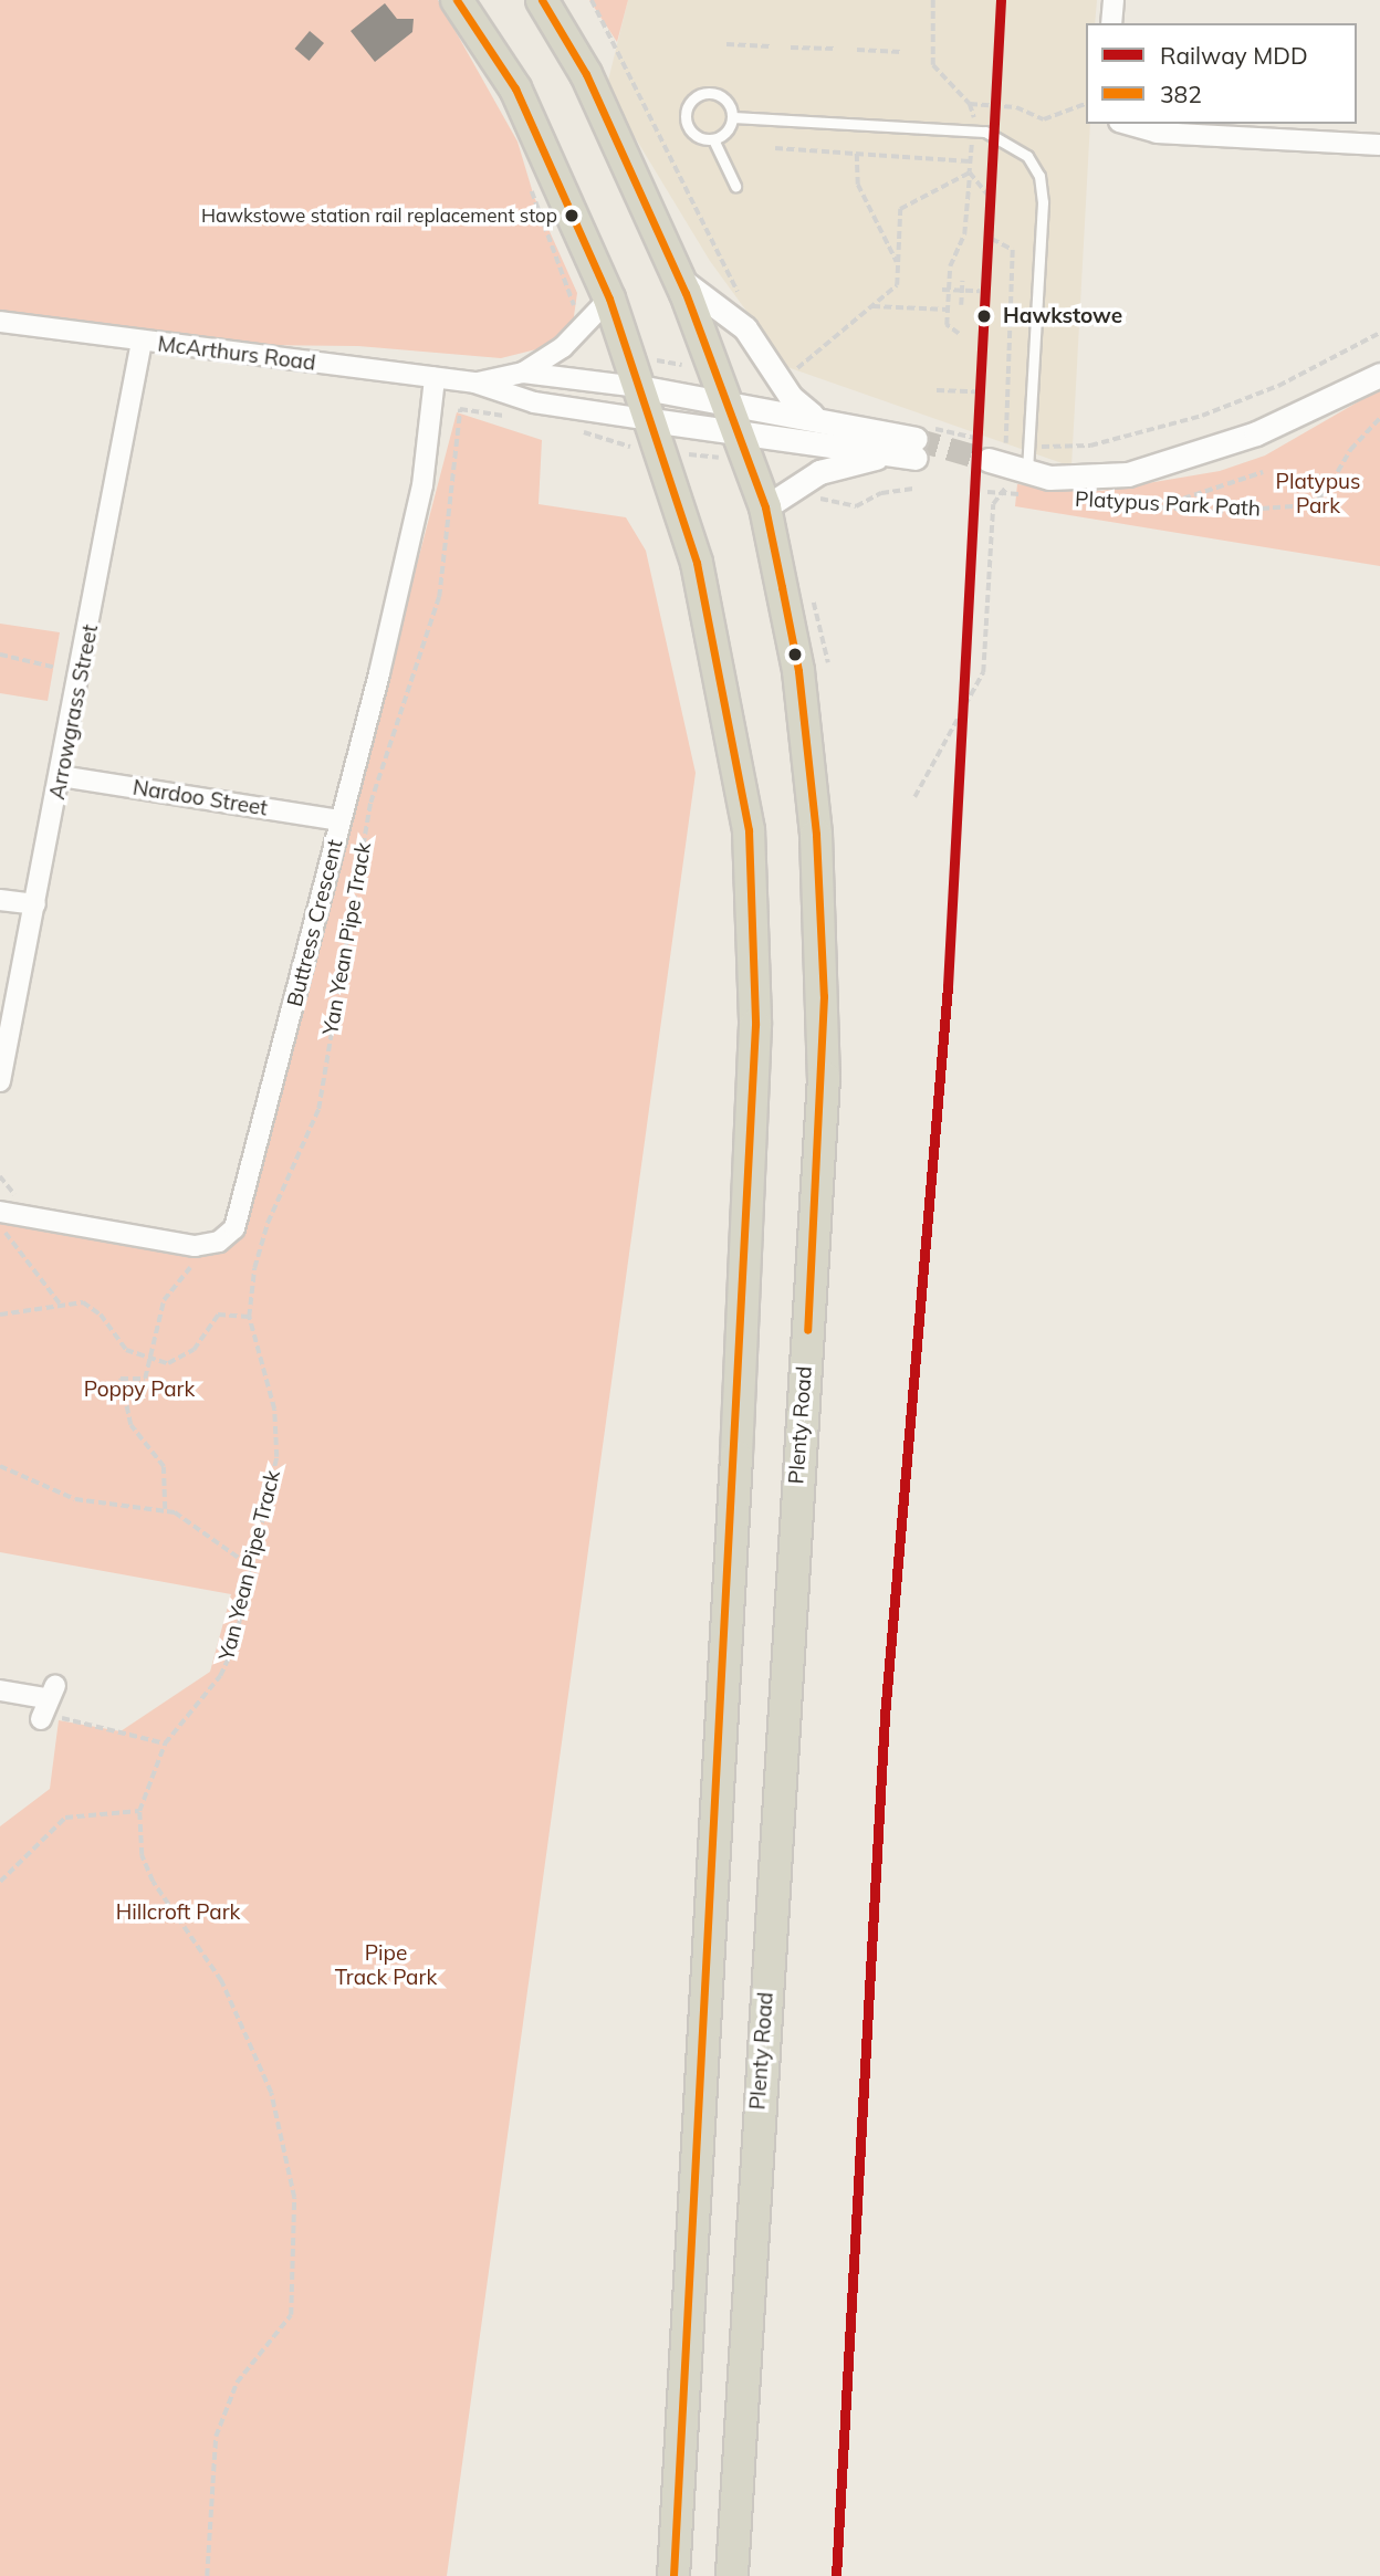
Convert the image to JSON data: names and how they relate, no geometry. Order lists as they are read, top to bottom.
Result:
{
  "streets": {
    "highway": ["Plenty Road"],
    "street": [
      "McArthurs Road",
      "Arrowgrass Street",
      "Nardoo Street",
      "Buttress Crescent"
    ],
    "path": ["Platypus Park Path", "Yan Yean Pipe Track"]
  },
  "crossings": [
    ["McArthurs Road", "Arrowgrass Street"],
    ["McArthurs Road", "Buttress Crescent"],
    ["Arrowgrass Street", "Nardoo Street"],
    ["Nardoo Street", "Buttress Crescent"]
  ],
  "parks": [
    "Platypus Park",
    "Poppy Park",
    "Hillcroft Park",
    "Pipe Track Park"
  ],
  "places": ["Hawkstowe station rail replacement stop", "Hawkstowe"],
  "lines": ["rail line MDD", "transit line 382"],
  "legend": ["Railway MDD", "382"]
}
